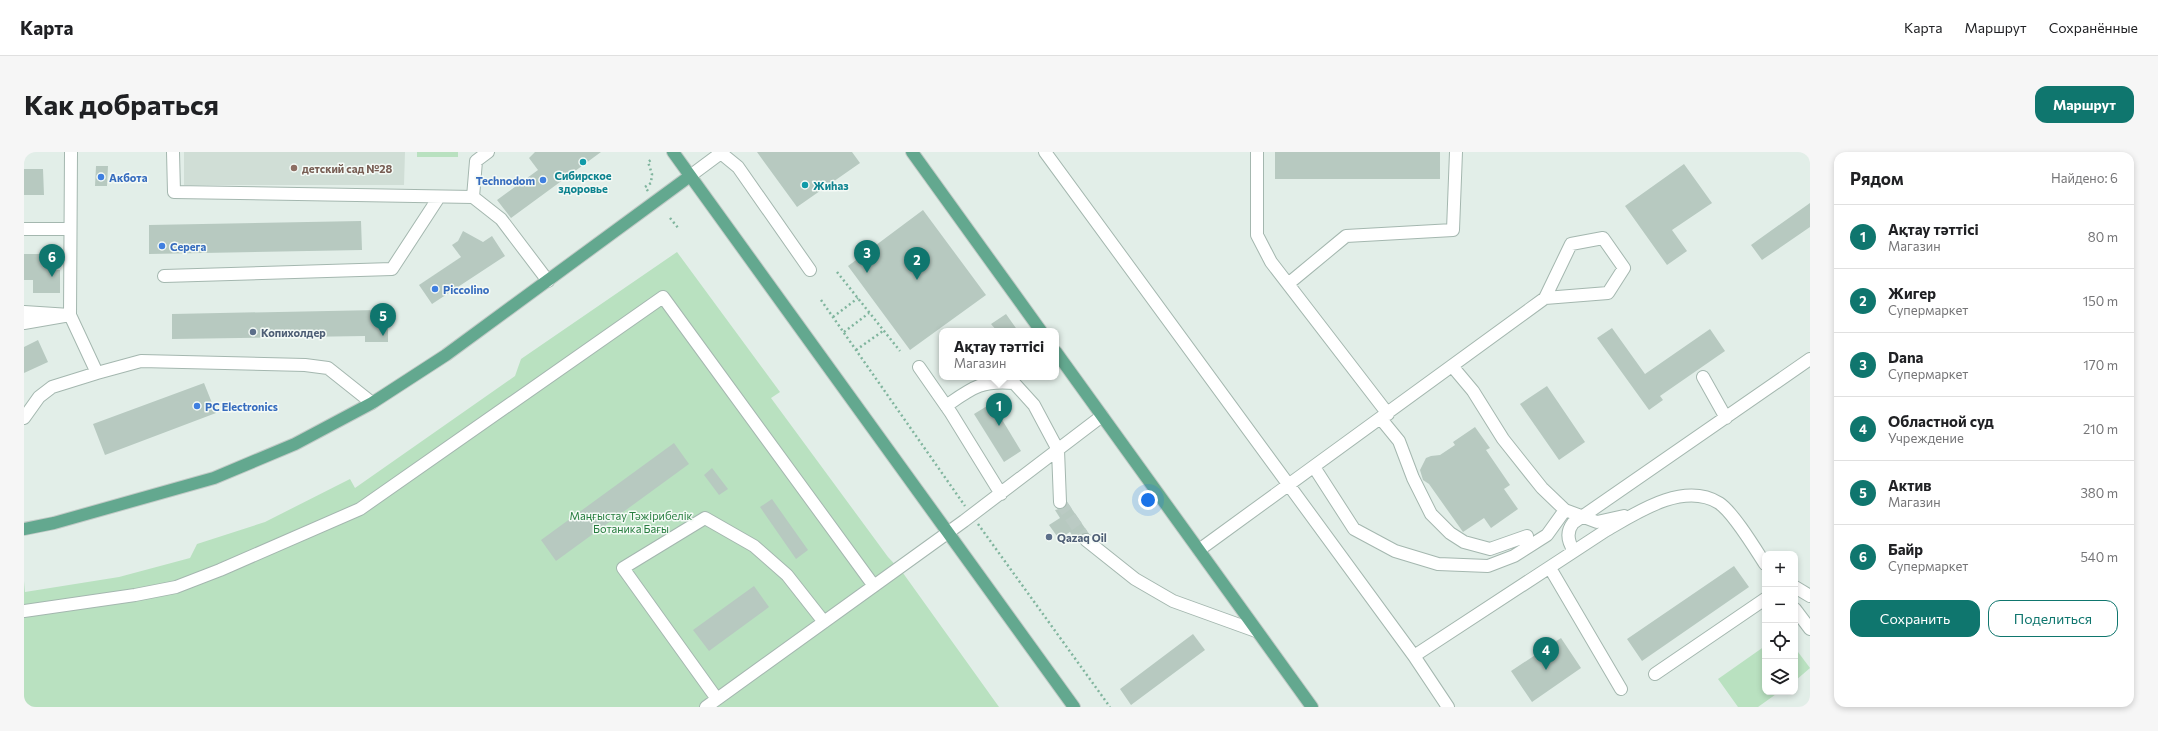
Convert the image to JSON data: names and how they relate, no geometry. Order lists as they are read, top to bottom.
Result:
{
  "parks": ["Маңғыстау Тәжірибелік Ботаника Бағы"],
  "places": [
    "Сибирское здоровье",
    "детский сад №28",
    "Акбота",
    "Technodom",
    "Жиhаз",
    "Cерега",
    "Piccolino",
    "Копихолдер",
    "PC Electronics",
    "Qazaq Oil"
  ],
  "page": {
    "header": "Карта",
    "nav": ["Карта", "Маршрут", "Сохранённые"],
    "buttons": [
      "Маршрут",
      ["Сохранить", "Поделиться"]
    ],
    "title": "Как добраться",
    "heading": ["Рядом", "Найдено: 6"],
    "list": [
      {
        "mark": "1",
        "name": "Ақтау тәттісі",
        "note": "Магазин",
        "value": "80 m"
      },
      {
        "mark": "2",
        "name": "Жигер",
        "note": "Супермаркет",
        "value": "150 m"
      },
      {
        "mark": "3",
        "name": "Dana",
        "note": "Супермаркет",
        "value": "170 m"
      },
      {
        "mark": "4",
        "name": "Областной суд",
        "note": "Учреждение",
        "value": "210 m"
      },
      {
        "mark": "5",
        "name": "Актив",
        "note": "Магазин",
        "value": "380 m"
      },
      {
        "mark": "6",
        "name": "Байр",
        "note": "Супермаркет",
        "value": "540 m"
      }
    ],
    "pins": [
      "3",
      "6",
      "2",
      "5",
      "1",
      "4"
    ],
    "popup": ["Ақтау тәттісі", "Магазин"],
    "map_buttons": ["+", "−"]
  }
}
